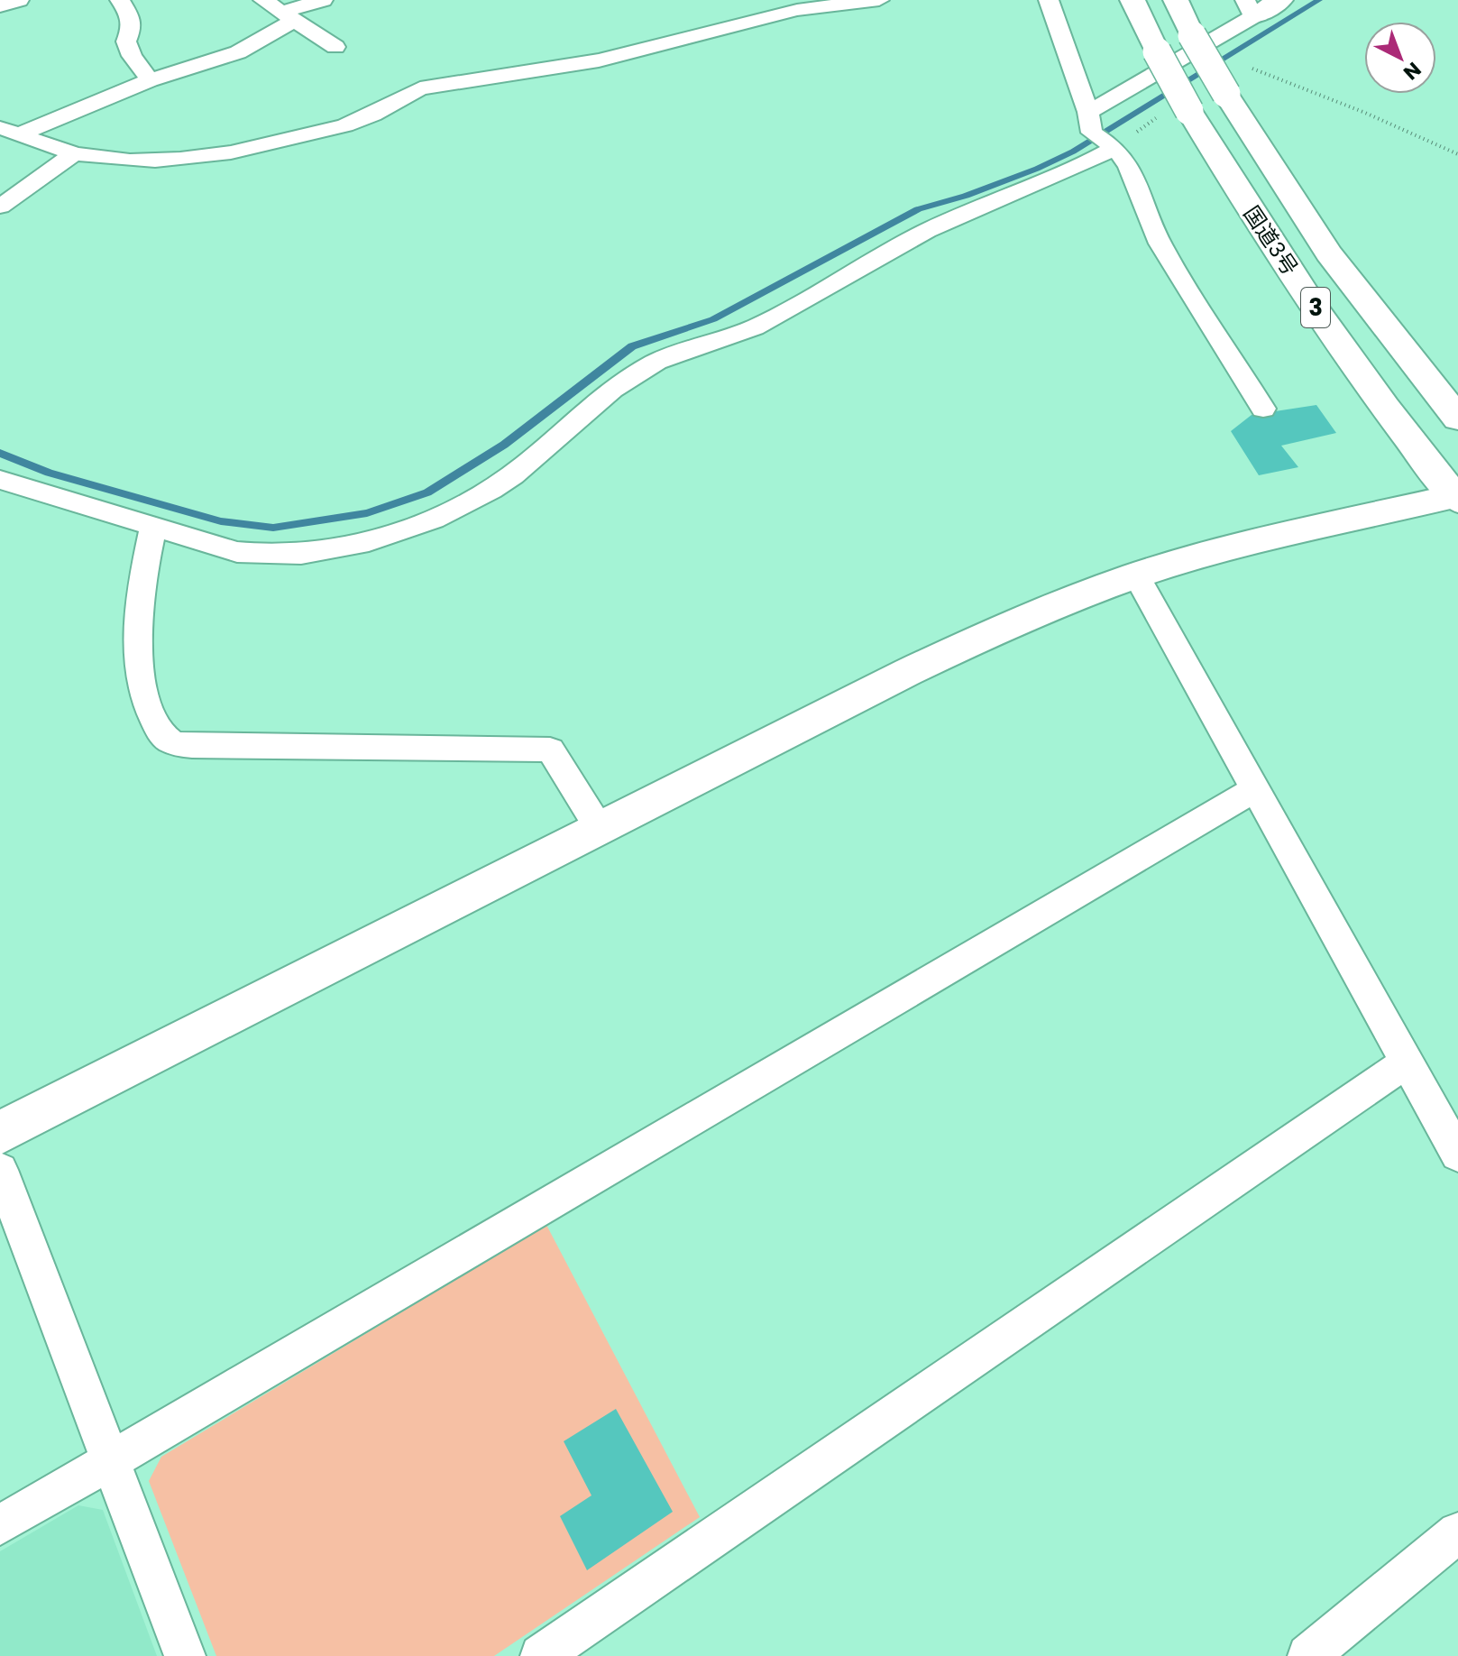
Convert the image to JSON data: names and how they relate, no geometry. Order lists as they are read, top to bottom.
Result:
{
  "streets": {
    "main road": ["国道3号", "3"]
  },
  "north": "bottom right"
}
